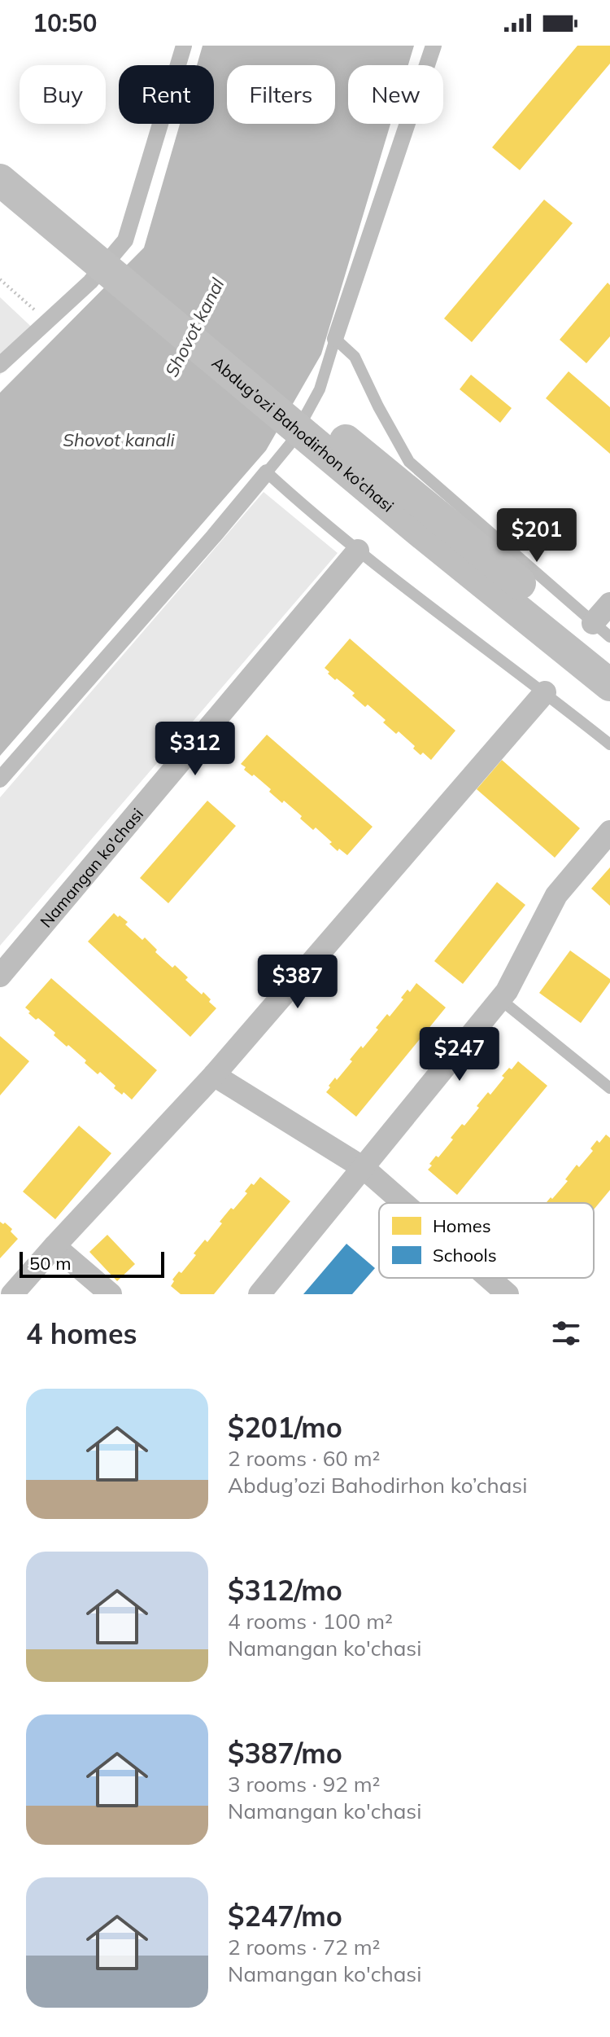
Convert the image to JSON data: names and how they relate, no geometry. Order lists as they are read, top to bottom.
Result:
{
  "streets": {
    "main road": ["Abdug’ozi Bahodirhon ko’chasi"],
    "street": ["Namangan ko'chasi"]
  },
  "water": ["Shovot kanal", "Shovot kanali"],
  "legend": ["Homes", "Schools"],
  "scale_bar": "50 m",
  "page": {
    "status": "10:50",
    "chip": [
      "Buy",
      "Rent",
      "Filters",
      "New"
    ],
    "price": [
      "$201",
      "$312",
      "$387",
      "$247"
    ],
    "scale": "50 m",
    "heading": "4 homes",
    "list": [
      {
        "name": "$201/mo",
        "note": "2 rooms · 60 m² · Abdug’ozi Bahodirhon ko’chasi"
      },
      {
        "name": "$312/mo",
        "note": "4 rooms · 100 m² · Namangan ko'chasi"
      },
      {
        "name": "$387/mo",
        "note": "3 rooms · 92 m² · Namangan ko'chasi"
      },
      {
        "name": "$247/mo",
        "note": "2 rooms · 72 m² · Namangan ko'chasi"
      }
    ]
  }
}
